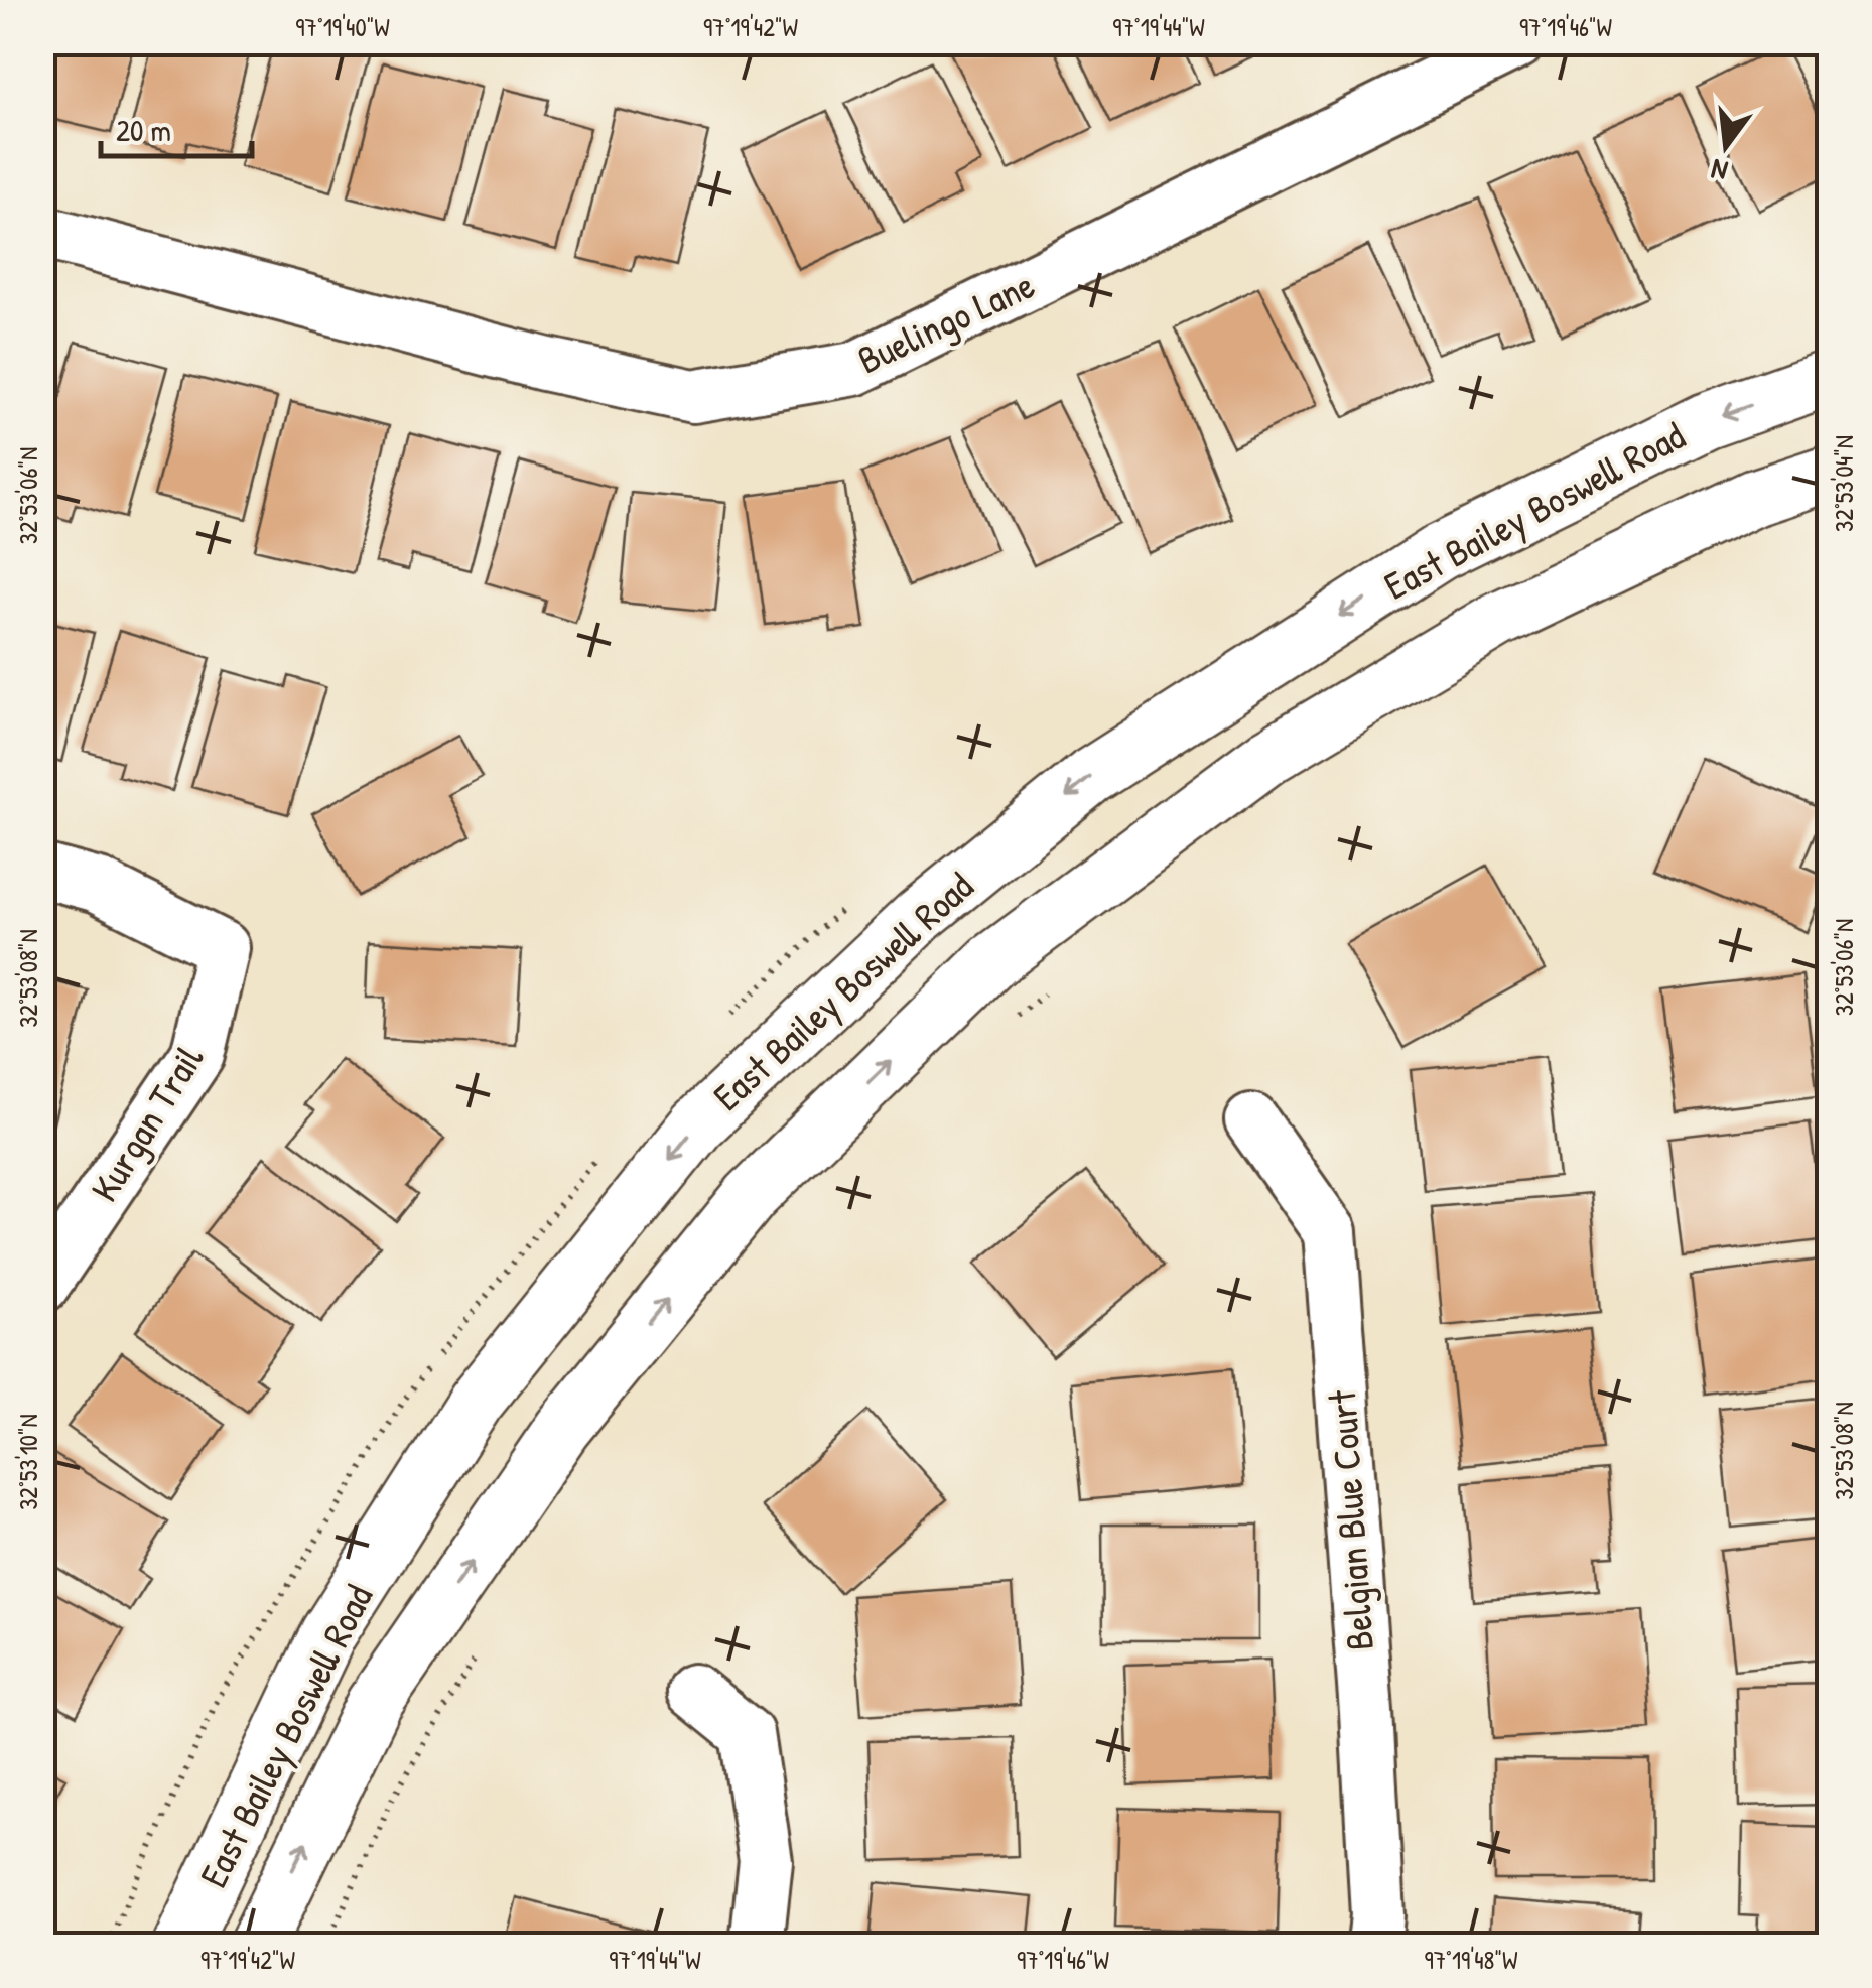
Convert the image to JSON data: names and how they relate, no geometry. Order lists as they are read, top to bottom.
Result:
{
  "streets": {
    "street": [
      "Buelingo Lane",
      "East Bailey Boswell Road",
      "Kurgan Trail",
      "Belgian Blue Court"
    ]
  },
  "scale_bar": "20 m",
  "north": "bottom",
  "coordinates": [
    "97°19'40\"W",
    "97°19'42\"W",
    "97°19'44\"W",
    "97°19'46\"W",
    "32°53'04\"N",
    "32°53'06\"N",
    "32°53'08\"N",
    "32°53'10\"N",
    "97°19'48\"W"
  ]
}
